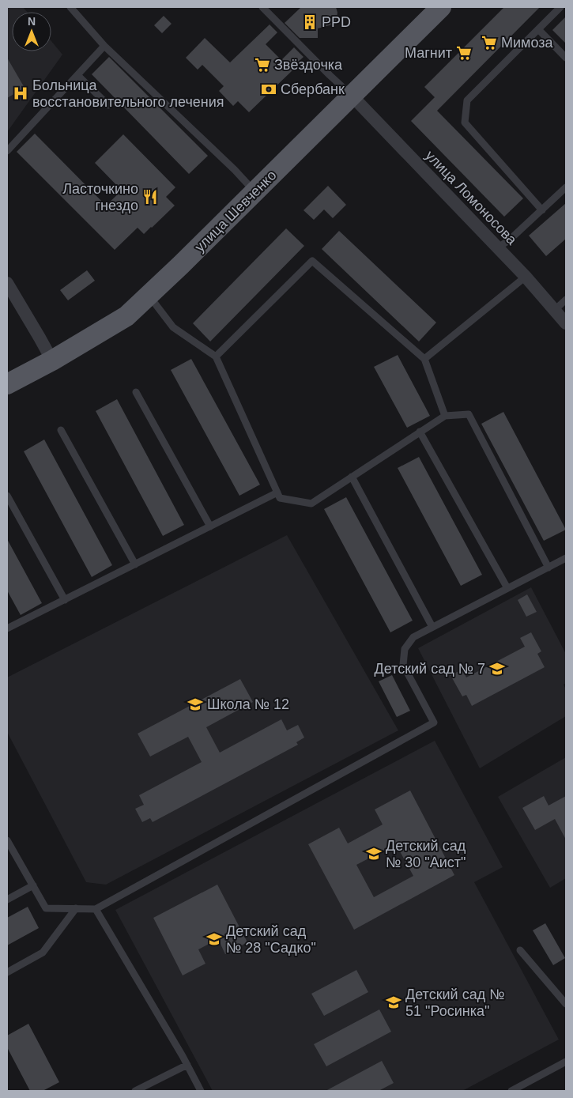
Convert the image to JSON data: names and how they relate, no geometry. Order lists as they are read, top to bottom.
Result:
{
  "streets": {
    "main road": ["улица Шевченко"],
    "street": ["улица Ломоносова"]
  },
  "crossings": [
    ["улица Ломоносова", "улица Шевченко"]
  ],
  "places": {
    "building": ["PPD"],
    "supermarket": ["Мимоза", "Магнит", "Звёздочка"],
    "bank": ["Сбербанк"],
    "hospital": ["Больница восстановительного лечения"],
    "restaurant": ["Ласточкино гнездо"],
    "school or university": [
      "Детский сад № 7",
      "Школа № 12",
      "Детский сад № 30 \"Аист\"",
      "Детский сад № 28 \"Садко\"",
      "Детский сад № 51 \"Росинка\""
    ]
  },
  "north": "top"
}
